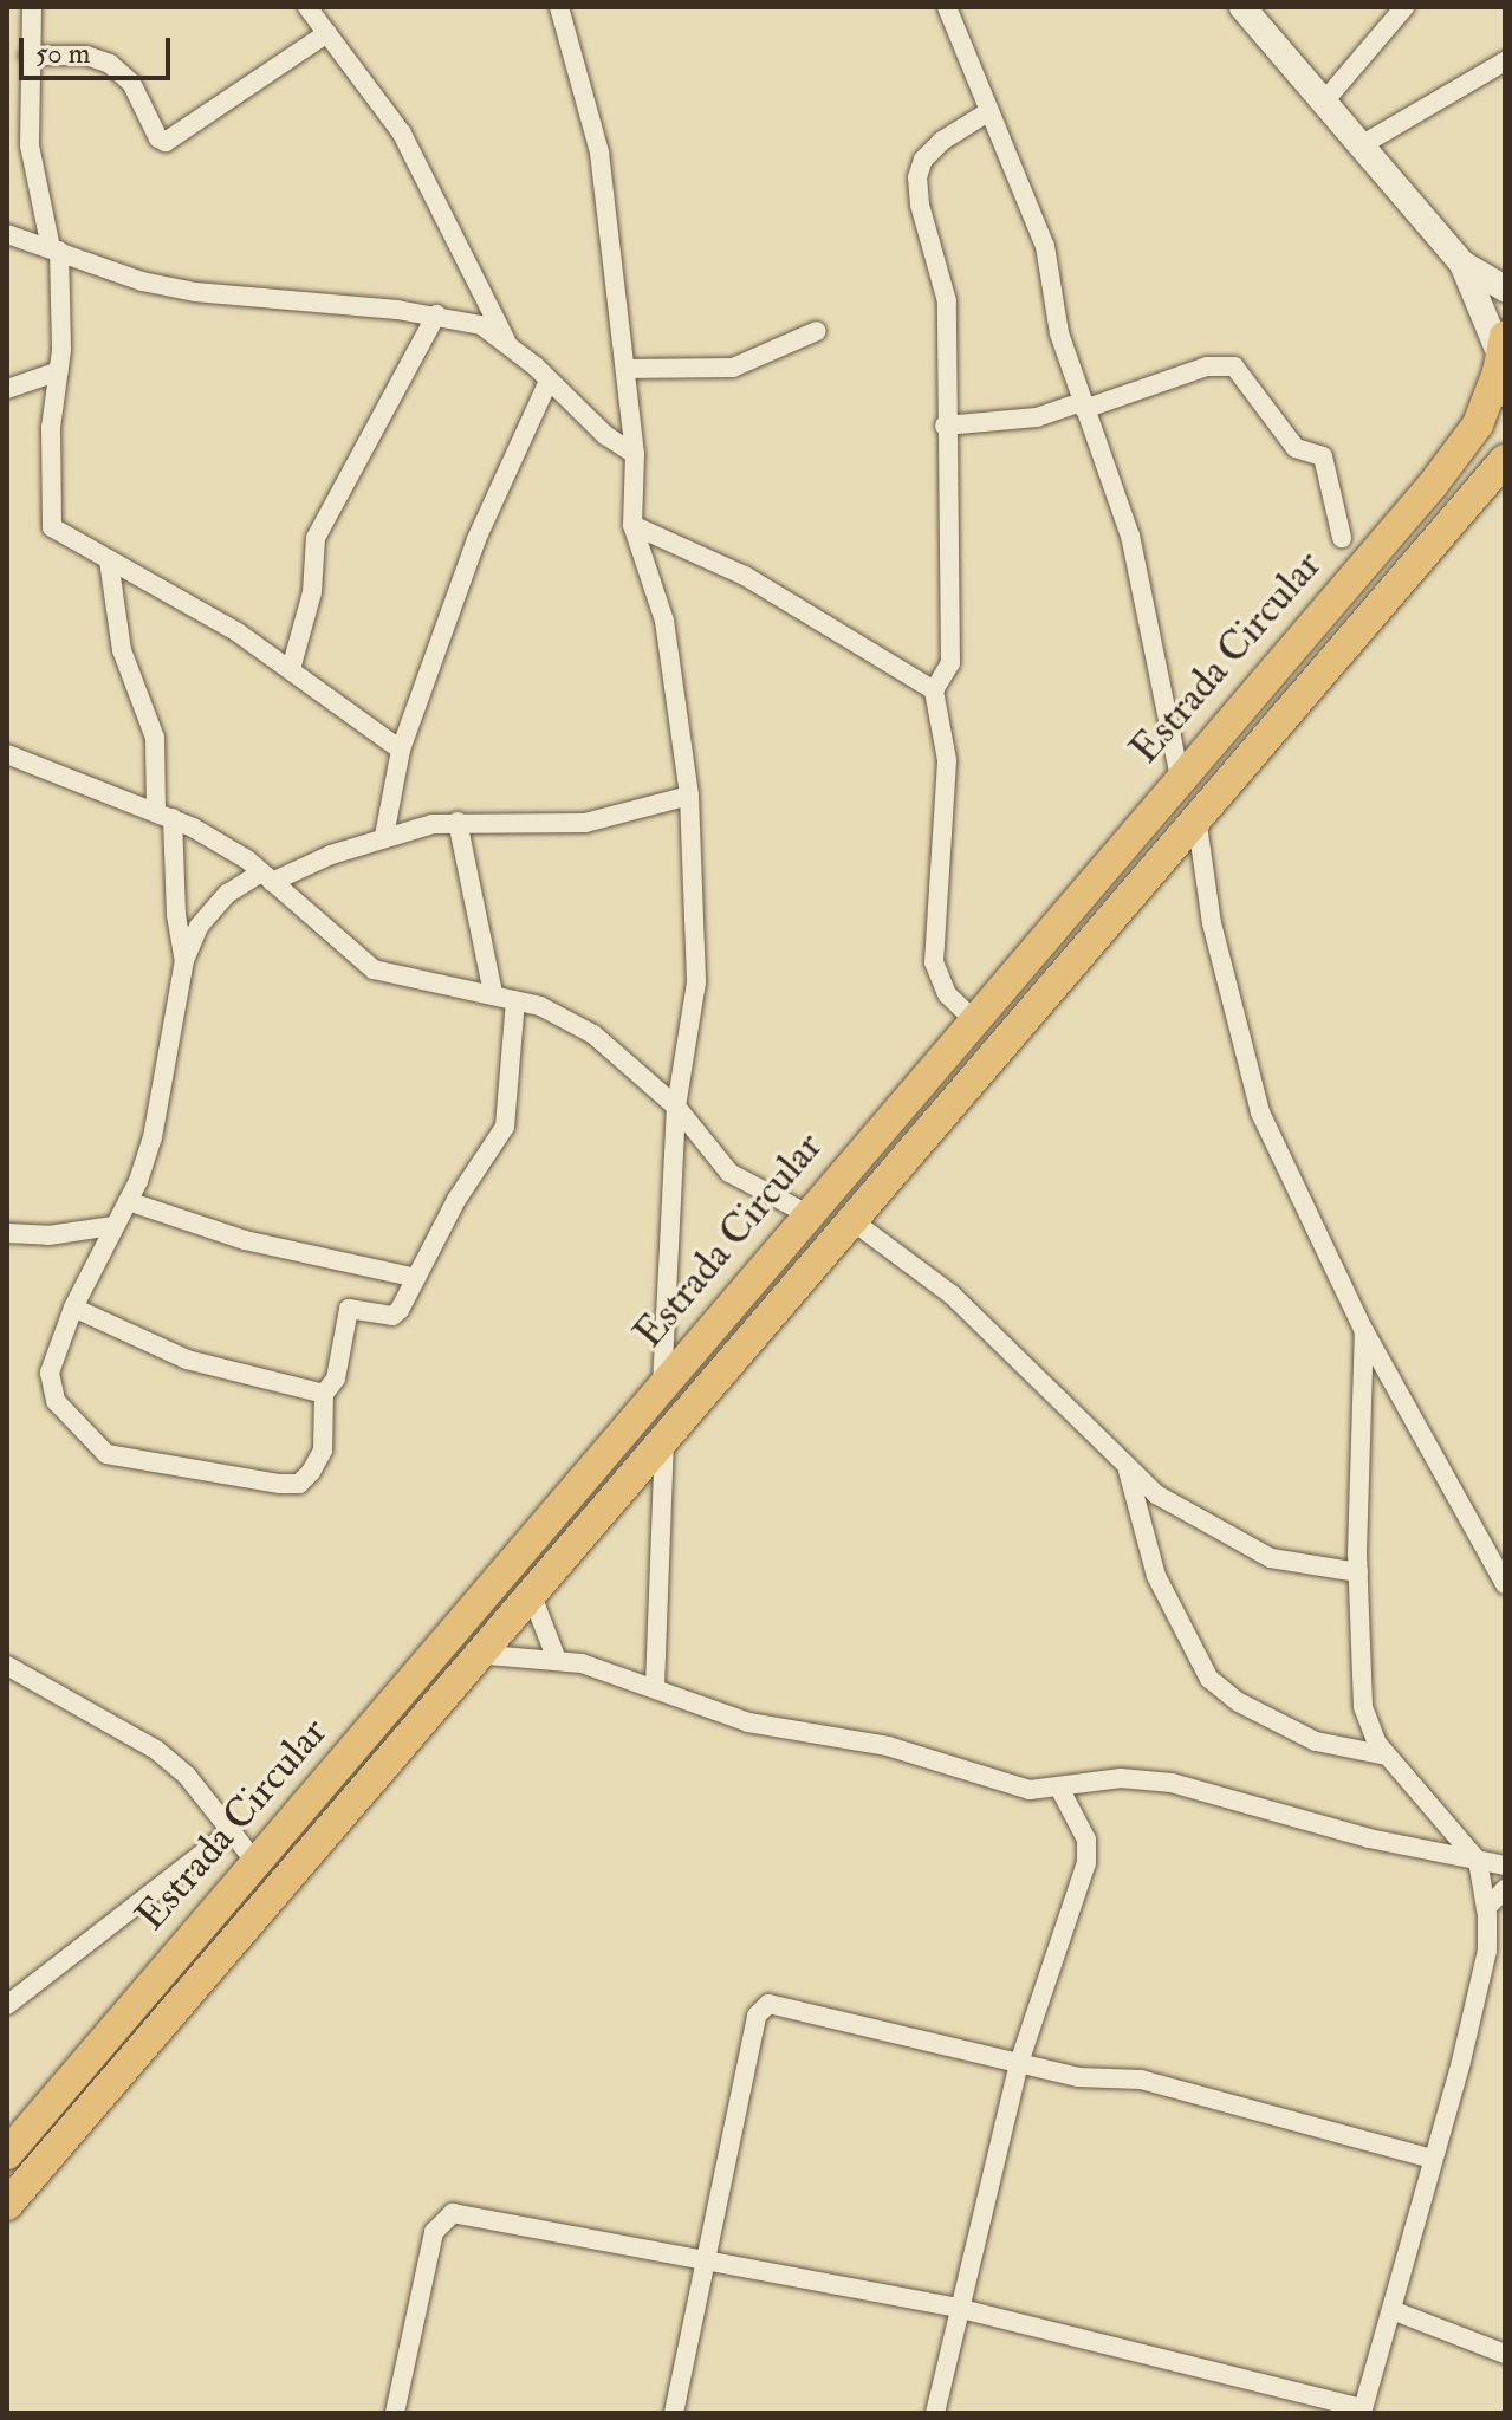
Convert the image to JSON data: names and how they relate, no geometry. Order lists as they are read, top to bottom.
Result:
{
  "streets": {
    "main road": ["Estrada Circular"]
  },
  "scale_bar": "50 m"
}
